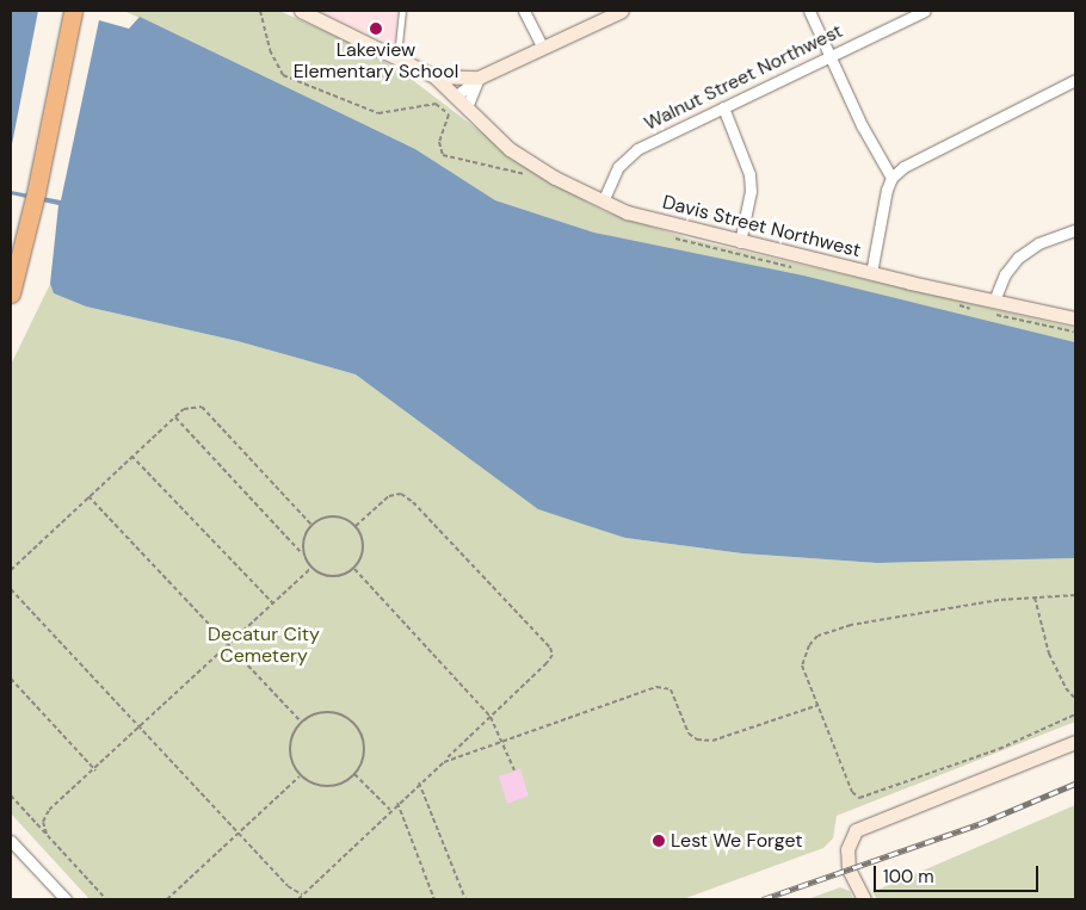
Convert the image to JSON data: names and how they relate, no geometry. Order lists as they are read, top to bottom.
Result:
{
  "streets": {
    "street": ["Walnut Street Northwest", "Davis Street Northwest"]
  },
  "crossings": [
    ["Walnut Street Northwest", "Davis Street Northwest"]
  ],
  "parks": ["Decatur City Cemetery"],
  "places": ["Lakeview Elementary School", "Lest We Forget"],
  "scale_bar": "100 m"
}
